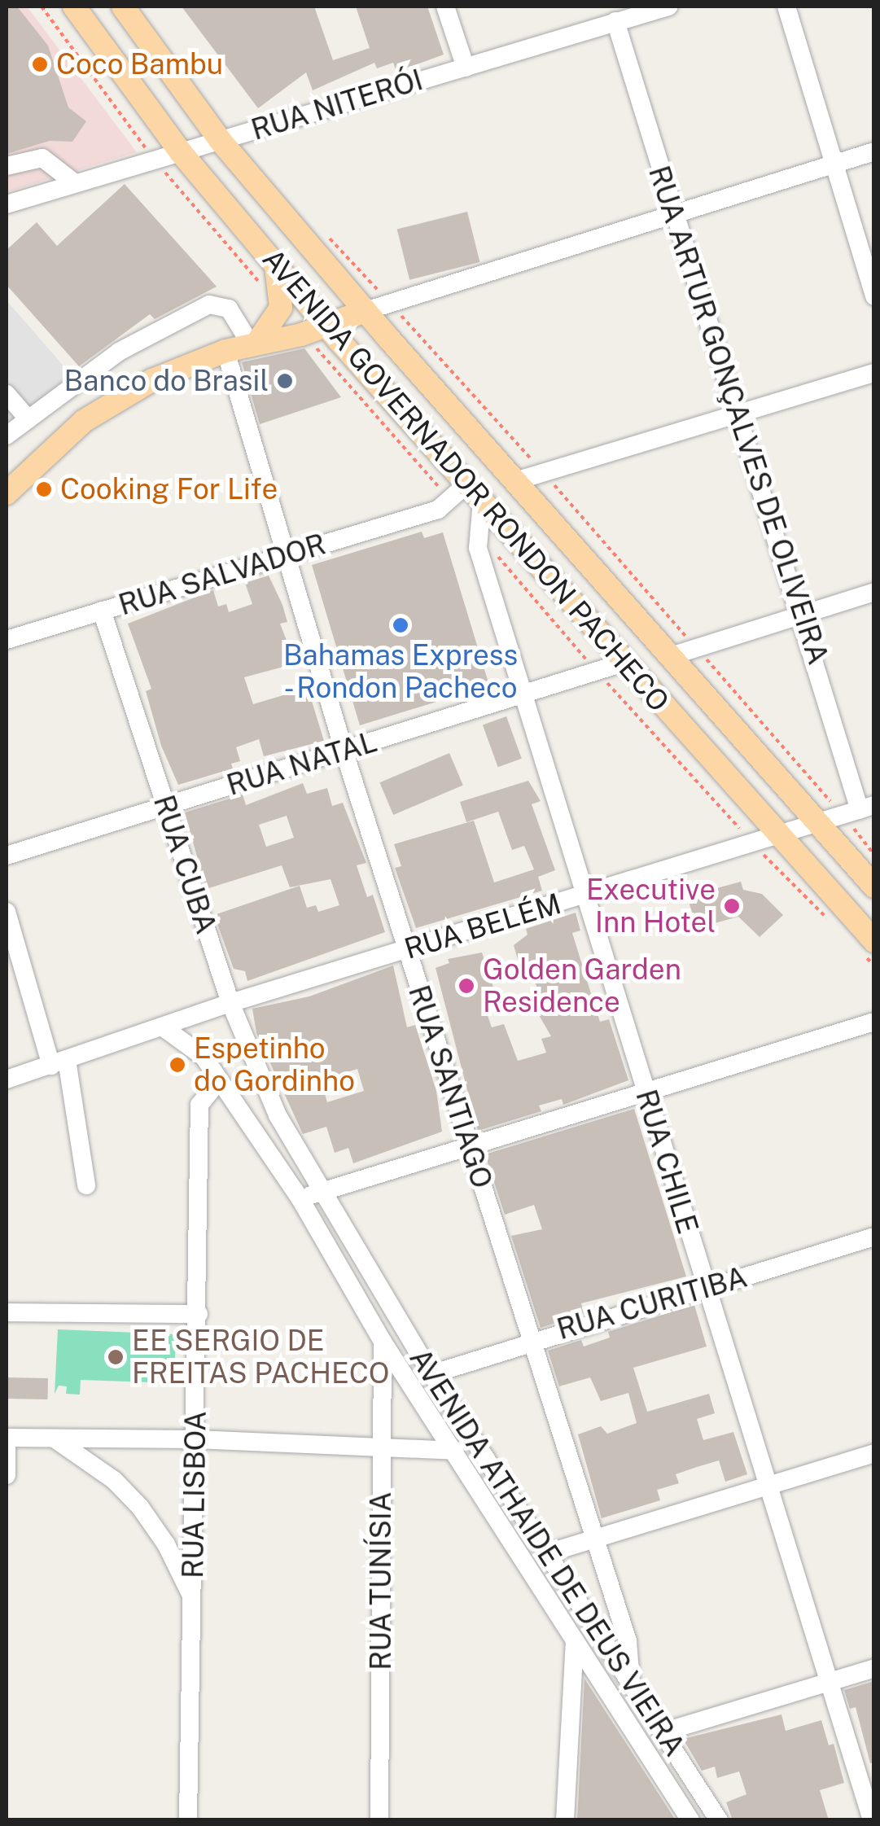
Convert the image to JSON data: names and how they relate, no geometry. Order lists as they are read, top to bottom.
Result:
{
  "streets": {
    "main road": ["AVENIDA GOVERNADOR RONDON PACHECO"],
    "street": [
      "RUA NITERÓI",
      "RUA ARTUR GONÇALVES DE OLIVEIRA",
      "RUA SALVADOR",
      "RUA NATAL",
      "RUA CUBA",
      "RUA BELÉM",
      "RUA SANTIAGO",
      "RUA CHILE",
      "RUA CURITIBA",
      "RUA LISBOA",
      "AVENIDA ATHAIDE DE DEUS VIEIRA",
      "RUA TUNÍSIA"
    ]
  },
  "crossings": [
    ["RUA NITERÓI", "RUA ARTUR GONÇALVES DE OLIVEIRA"],
    ["RUA NITERÓI", "AVENIDA GOVERNADOR RONDON PACHECO"],
    ["RUA ARTUR GONÇALVES DE OLIVEIRA", "RUA BELÉM"],
    ["AVENIDA GOVERNADOR RONDON PACHECO", "RUA SALVADOR"],
    ["AVENIDA GOVERNADOR RONDON PACHECO", "RUA NATAL"],
    ["AVENIDA GOVERNADOR RONDON PACHECO", "RUA BELÉM"],
    ["AVENIDA GOVERNADOR RONDON PACHECO", "RUA CHILE"],
    ["RUA SALVADOR", "RUA CUBA"],
    ["RUA SALVADOR", "RUA SANTIAGO"],
    ["RUA SALVADOR", "RUA CHILE"],
    ["RUA NATAL", "RUA CUBA"],
    ["RUA NATAL", "RUA SANTIAGO"],
    ["RUA NATAL", "RUA CHILE"],
    ["RUA CUBA", "RUA BELÉM"],
    ["RUA CUBA", "AVENIDA ATHAIDE DE DEUS VIEIRA"],
    ["RUA BELÉM", "RUA SANTIAGO"],
    ["RUA BELÉM", "RUA CHILE"],
    ["RUA BELÉM", "AVENIDA ATHAIDE DE DEUS VIEIRA"],
    ["RUA SANTIAGO", "RUA CURITIBA"],
    ["RUA SANTIAGO", "AVENIDA ATHAIDE DE DEUS VIEIRA"],
    ["RUA CHILE", "RUA CURITIBA"],
    ["RUA CURITIBA", "AVENIDA ATHAIDE DE DEUS VIEIRA"],
    ["RUA LISBOA", "AVENIDA ATHAIDE DE DEUS VIEIRA"],
    ["AVENIDA ATHAIDE DE DEUS VIEIRA", "RUA TUNÍSIA"]
  ],
  "places": [
    "Coco Bambu",
    "Banco do Brasil",
    "Cooking For Life",
    "Bahamas Express - Rondon Pacheco",
    "Executive Inn Hotel",
    "Golden Garden Residence",
    "Espetinho do Gordinho",
    "EE SERGIO DE FREITAS PACHECO"
  ]
}
